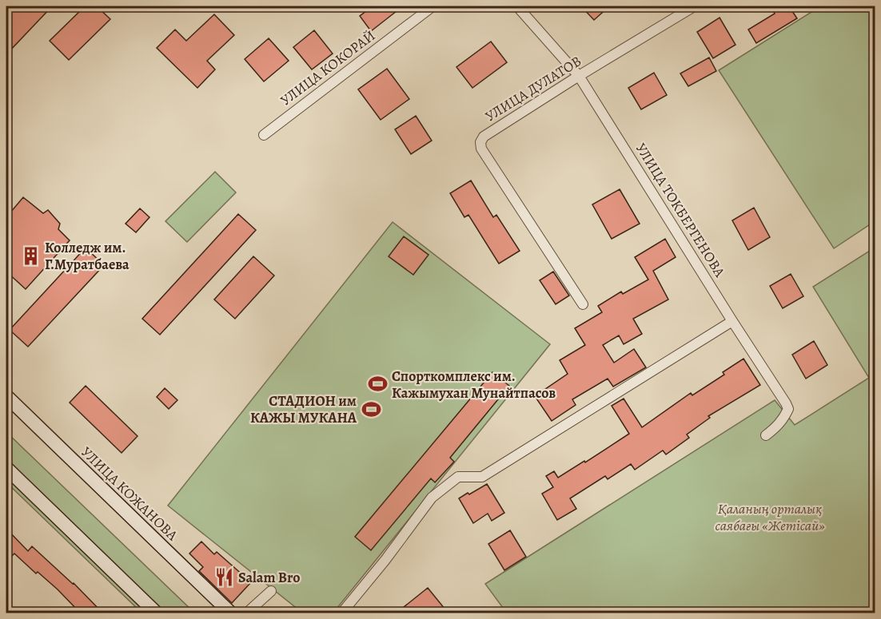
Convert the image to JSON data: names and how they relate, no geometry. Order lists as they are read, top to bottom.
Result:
{
  "streets": {
    "street": [
      "УЛИЦА КОКОРАЙ",
      "УЛИЦА ДУЛАТОВ",
      "УЛИЦА ТОКБЕРГЕНОВА",
      "УЛИЦА КОЖАНОВА"
    ]
  },
  "crossings": [
    ["УЛИЦА ДУЛАТОВ", "УЛИЦА ТОКБЕРГЕНОВА"]
  ],
  "parks": ["Қаланың орталық саябағы «Жетісай»"],
  "places": {
    "building": ["Колледж им. Г.Муратбаева"],
    "sports": ["Спорткомплекс им. Кажымухан Мунайтпасов", "СТАДИОН им КАЖЫ МУКАНА"],
    "restaurant": ["Salam Bro"]
  }
}
